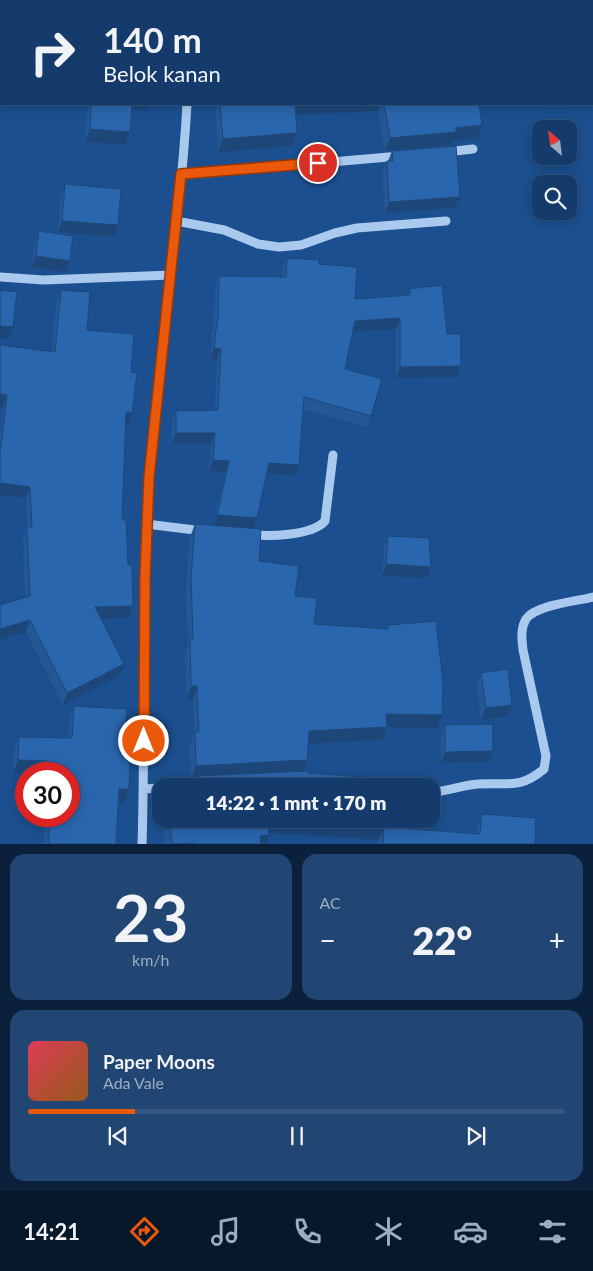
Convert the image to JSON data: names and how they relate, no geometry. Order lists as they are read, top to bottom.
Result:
{
  "north": "top left",
  "page": {
    "turn": ["140 m", "Belok kanan"],
    "limit": "30",
    "trip": "14:22 · 1 mnt · 170 m",
    "tile": [
      ["23", "km/h"],
      "AC"
    ],
    "heat": ["−", "22°", "+"],
    "song": ["Paper Moons", "Ada Vale"],
    "tabs": "14:21"
  }
}
